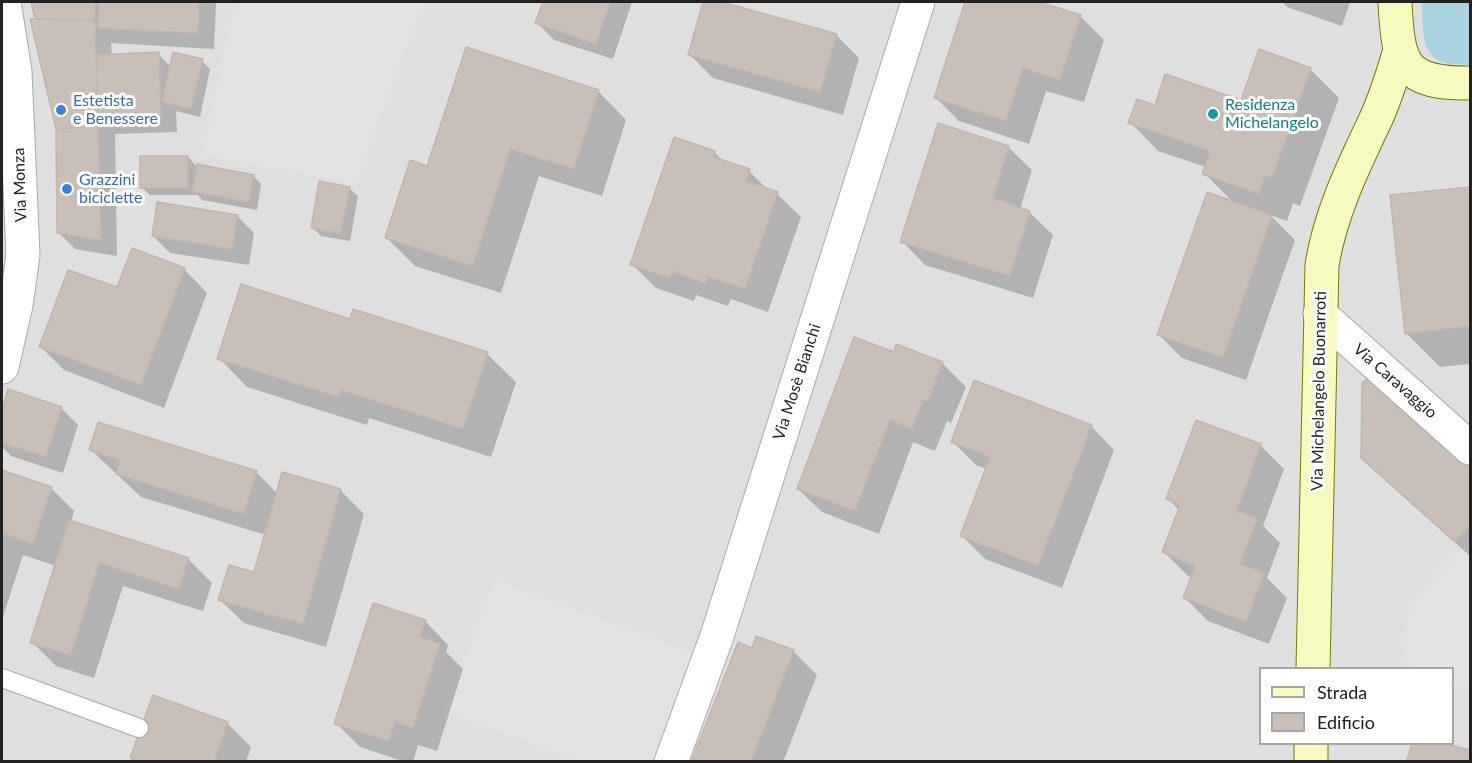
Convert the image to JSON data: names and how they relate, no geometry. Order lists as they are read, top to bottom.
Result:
{
  "streets": {
    "street": [
      "Via Monza",
      "Via Caravaggio",
      "Via Mosè Bianchi",
      "Via Michelangelo Buonarroti"
    ]
  },
  "crossings": [
    ["Via Caravaggio", "Via Michelangelo Buonarroti"]
  ],
  "places": ["Estetista e Benessere", "Residenza Michelangelo", "Grazzini biciclette"],
  "legend": ["Strada", "Edificio"]
}
